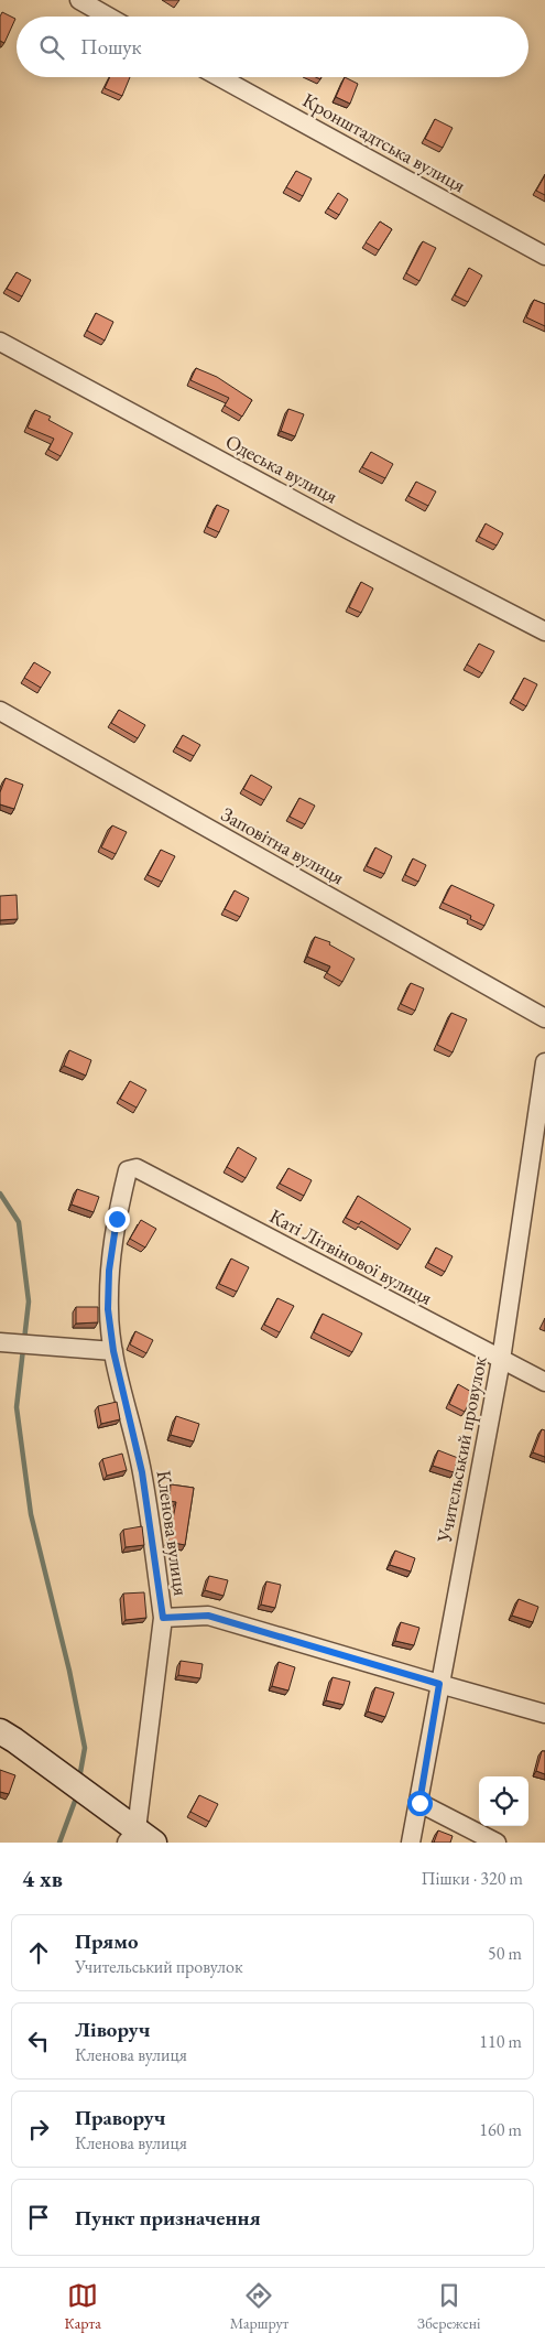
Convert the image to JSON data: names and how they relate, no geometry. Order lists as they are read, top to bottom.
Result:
{
  "streets": {
    "street": [
      "Кронштадтська вулиця",
      "Одеська вулиця",
      "Заповітна вулиця",
      "Каті Літвінової вулиця",
      "Учительський провулок",
      "Кленова вулиця"
    ]
  },
  "crossings": [
    ["Каті Літвінової вулиця", "Учительський провулок"],
    ["Каті Літвінової вулиця", "Кленова вулиця"],
    ["Учительський провулок", "Кленова вулиця"]
  ],
  "page": {
    "search": "Пошук",
    "heading": ["4 хв", "Пішки · 320 m"],
    "list": [
      ["Прямо", "Учительський провулок", "50 m"],
      ["Ліворуч", "Кленова вулиця", "110 m"],
      ["Праворуч", "Кленова вулиця", "160 m"],
      "Пункт призначення"
    ],
    "nav": ["Карта", "Маршрут", "Збережені"]
  }
}
